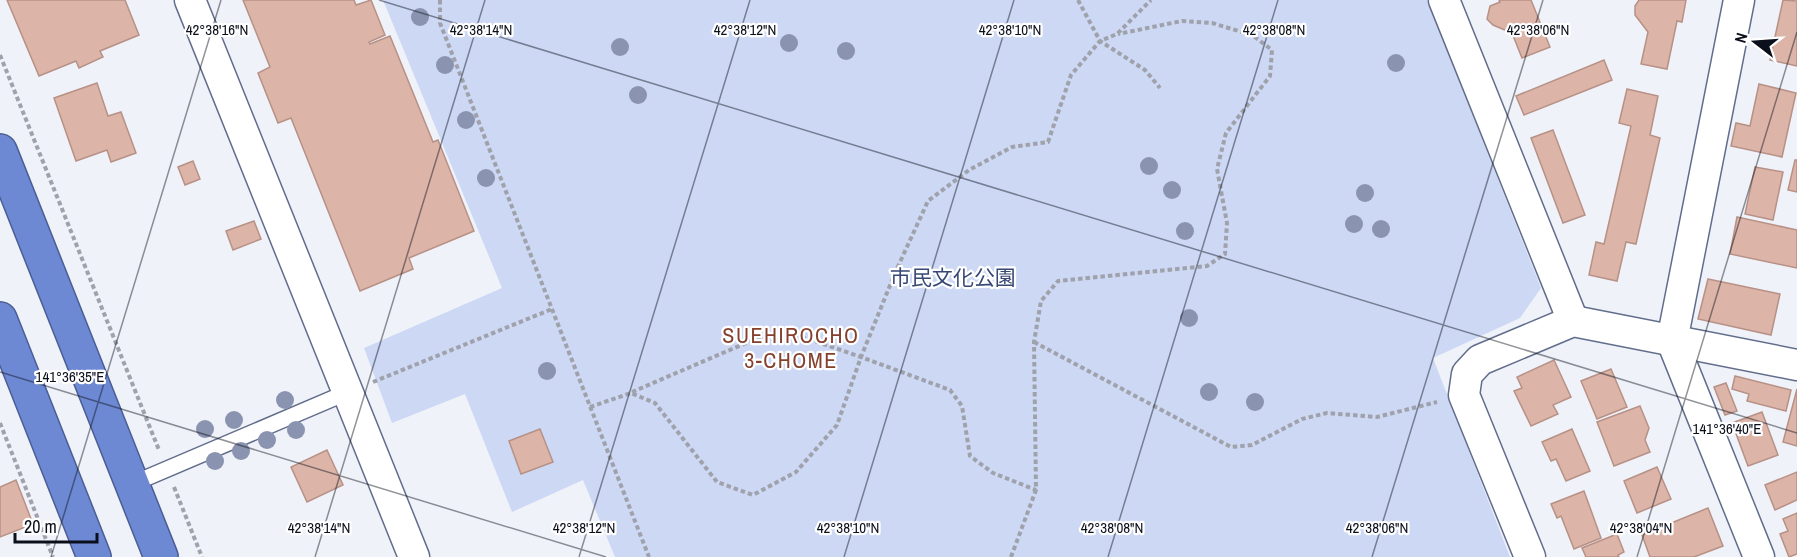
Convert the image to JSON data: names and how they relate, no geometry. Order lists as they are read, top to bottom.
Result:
{
  "districts": ["SUEHIROCHO 3-CHOME"],
  "parks": ["市民文化公園"],
  "scale_bar": "20 m",
  "north": "left",
  "coordinates": [
    "42°38'16\"N",
    "42°38'14\"N",
    "42°38'12\"N",
    "42°38'10\"N",
    "42°38'08\"N",
    "42°38'06\"N",
    "141°36'35\"E",
    "141°36'40\"E",
    "42°38'04\"N"
  ]
}
